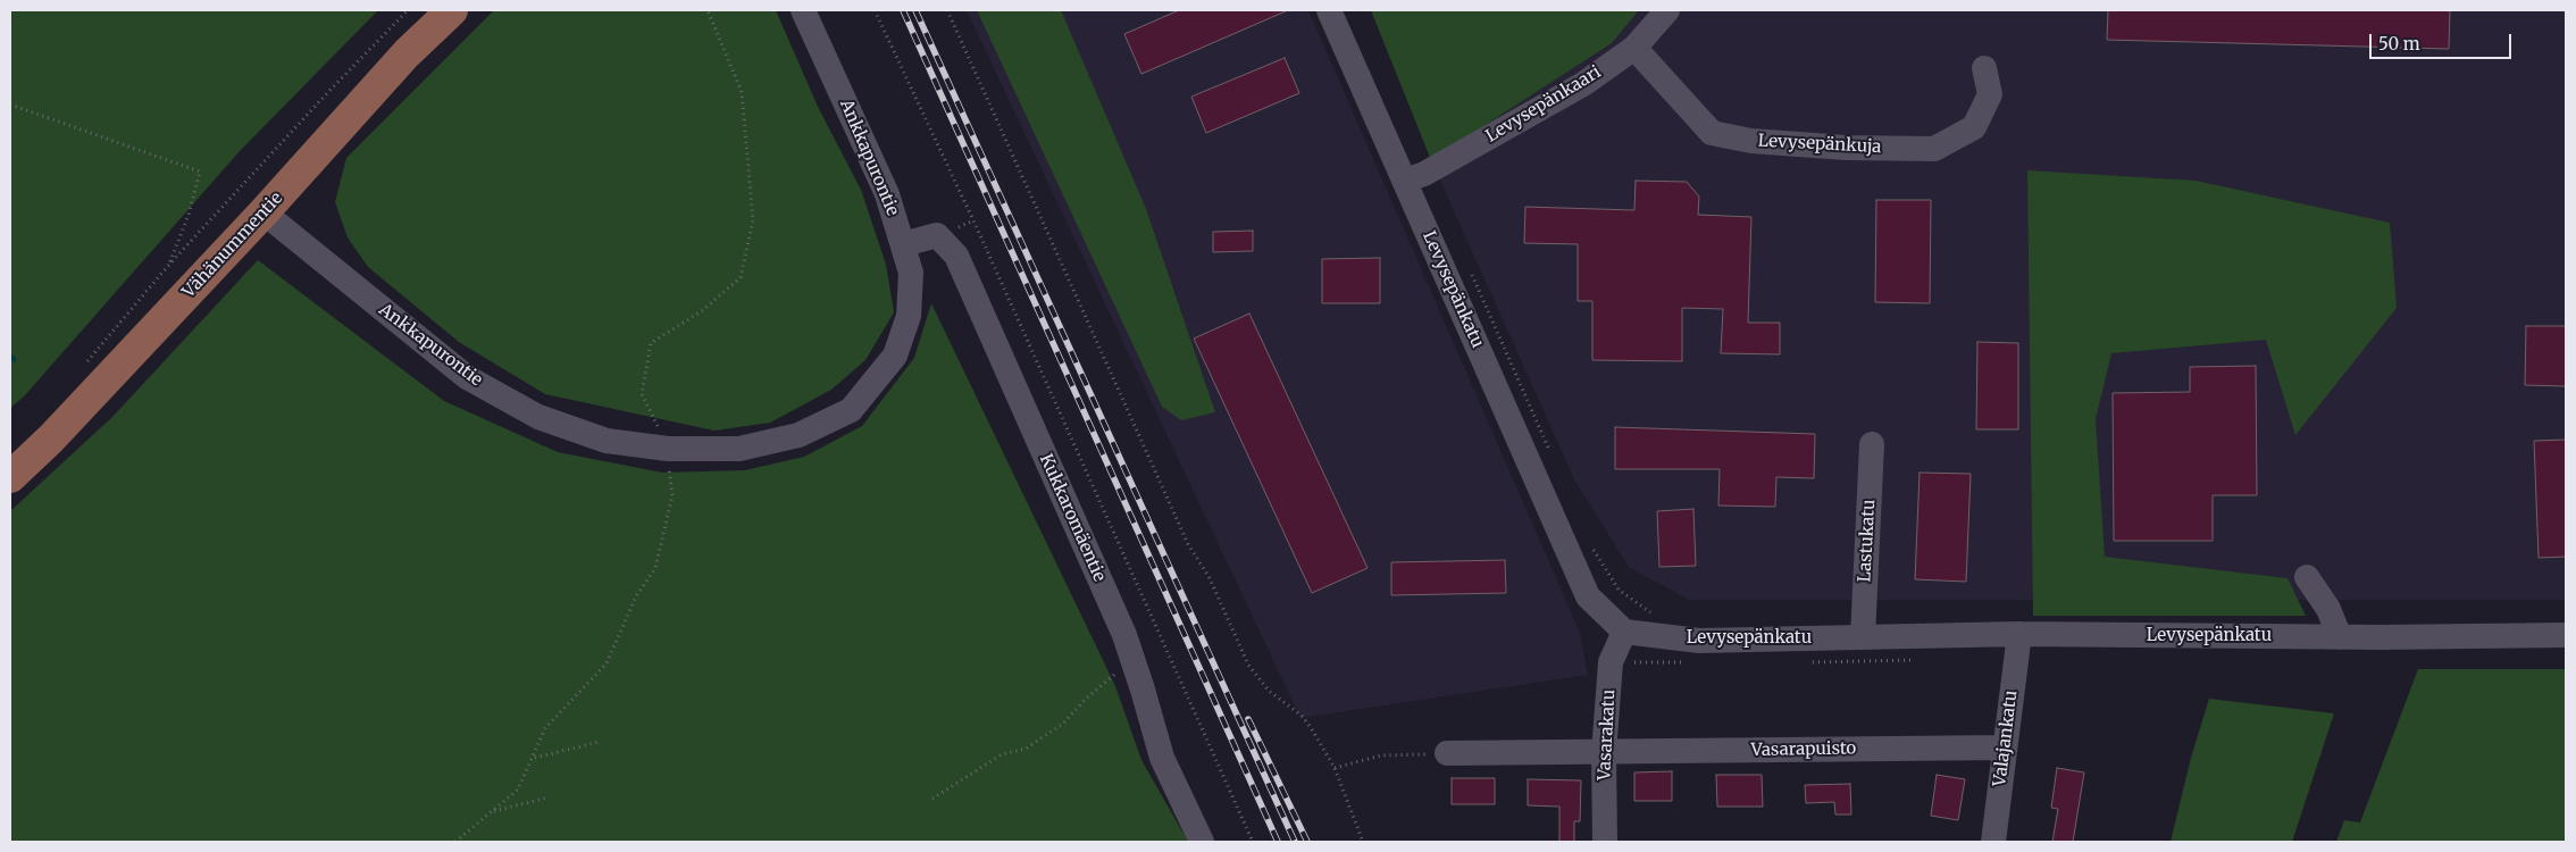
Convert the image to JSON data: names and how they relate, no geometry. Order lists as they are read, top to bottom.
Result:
{
  "streets": {
    "main road": ["Vähänummentie"],
    "street": [
      "Levysepänkaari",
      "Levysepänkuja",
      "Ankkapurontie",
      "Levysepänkatu",
      "Kukkaromäentie",
      "Lastukatu",
      "Vasarakatu",
      "Valajankatu",
      "Vasarapuisto"
    ]
  },
  "crossings": [
    ["Levysepänkaari", "Levysepänkuja"],
    ["Levysepänkaari", "Levysepänkatu"],
    ["Ankkapurontie", "Vähänummentie"],
    ["Ankkapurontie", "Kukkaromäentie"],
    ["Levysepänkatu", "Lastukatu"],
    ["Levysepänkatu", "Vasarakatu"],
    ["Levysepänkatu", "Valajankatu"],
    ["Vasarakatu", "Vasarapuisto"],
    ["Valajankatu", "Vasarapuisto"]
  ],
  "scale_bar": "50 m"
}
